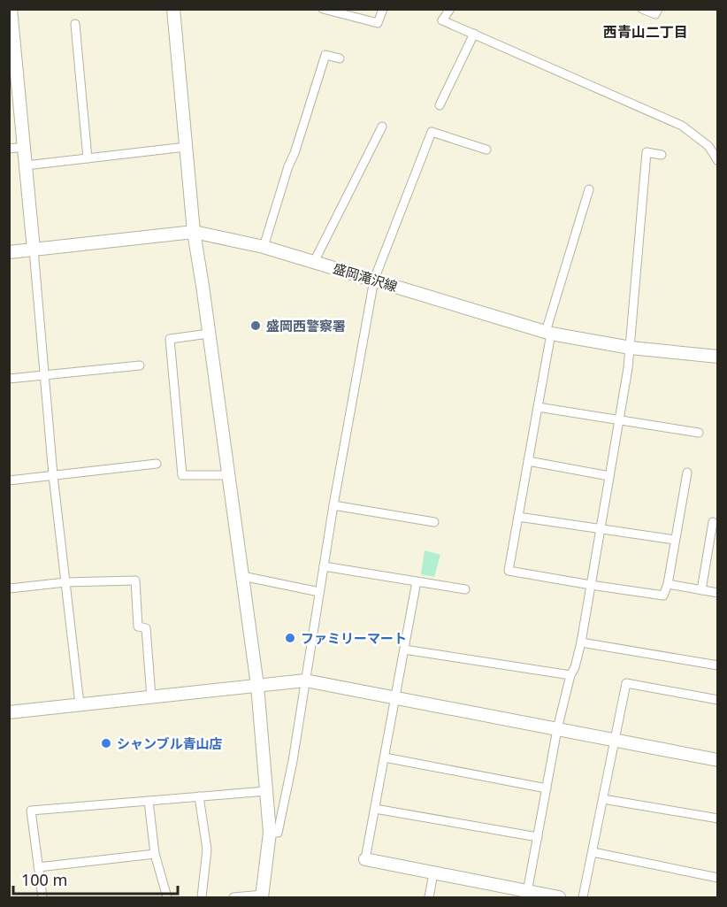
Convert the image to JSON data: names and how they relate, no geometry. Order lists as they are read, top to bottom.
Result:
{
  "streets": {
    "street": ["盛岡滝沢線"]
  },
  "districts": ["西青山二丁目"],
  "places": ["盛岡西警察署", "ファミリーマート", "シャンブル青山店"],
  "scale_bar": "100 m"
}
